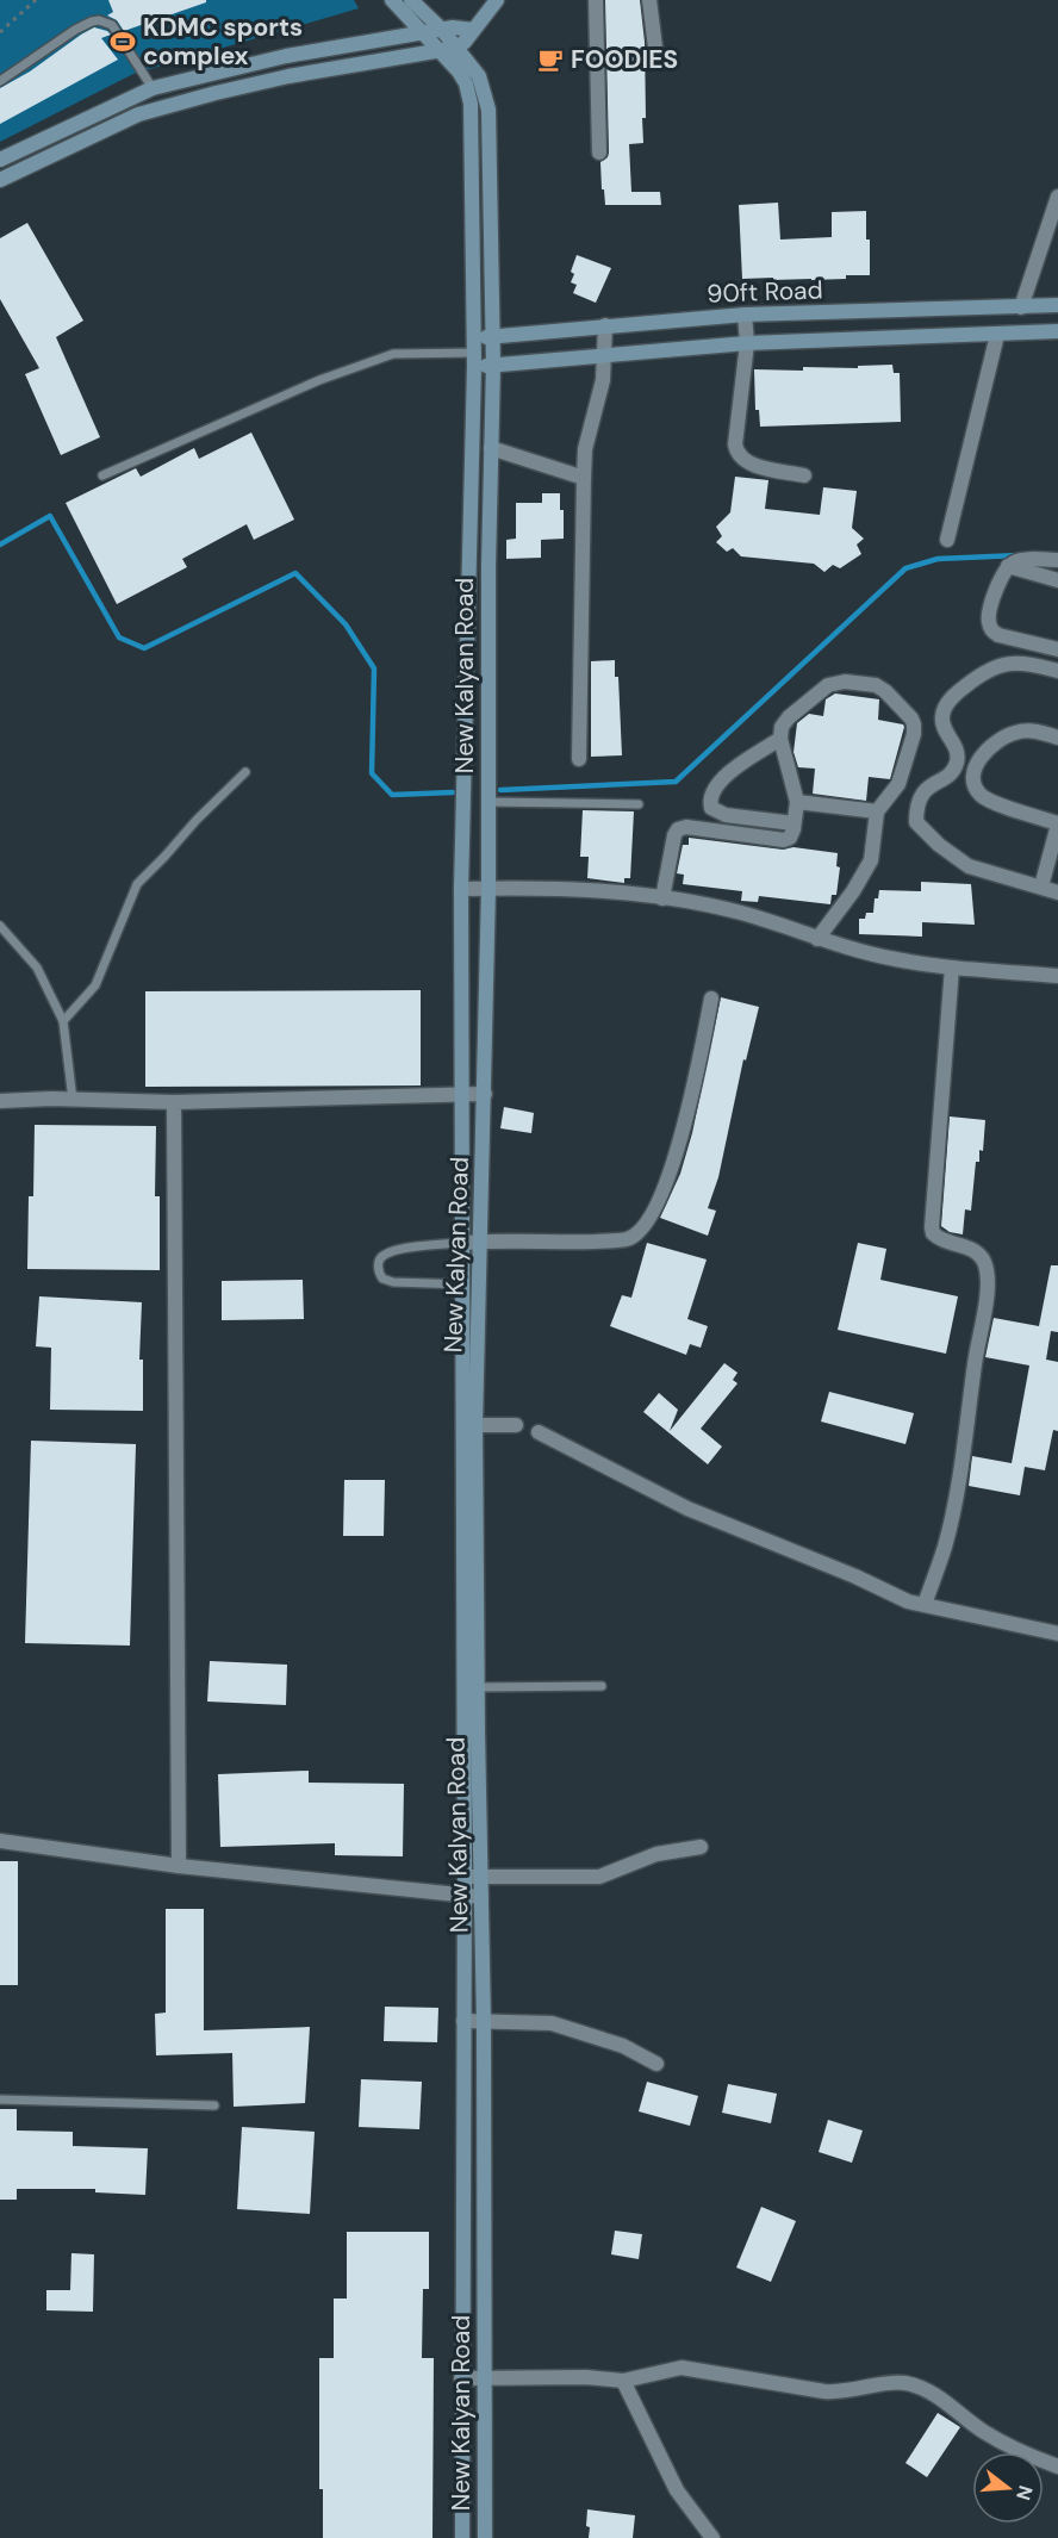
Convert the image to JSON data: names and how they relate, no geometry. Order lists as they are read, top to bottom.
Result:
{
  "streets": {
    "street": ["90ft Road", "New Kalyan Road"]
  },
  "crossings": [
    ["90ft Road", "New Kalyan Road"]
  ],
  "places": {
    "sports": ["KDMC sports complex"],
    "cafe": ["FOODIES"]
  },
  "north": "right"
}
